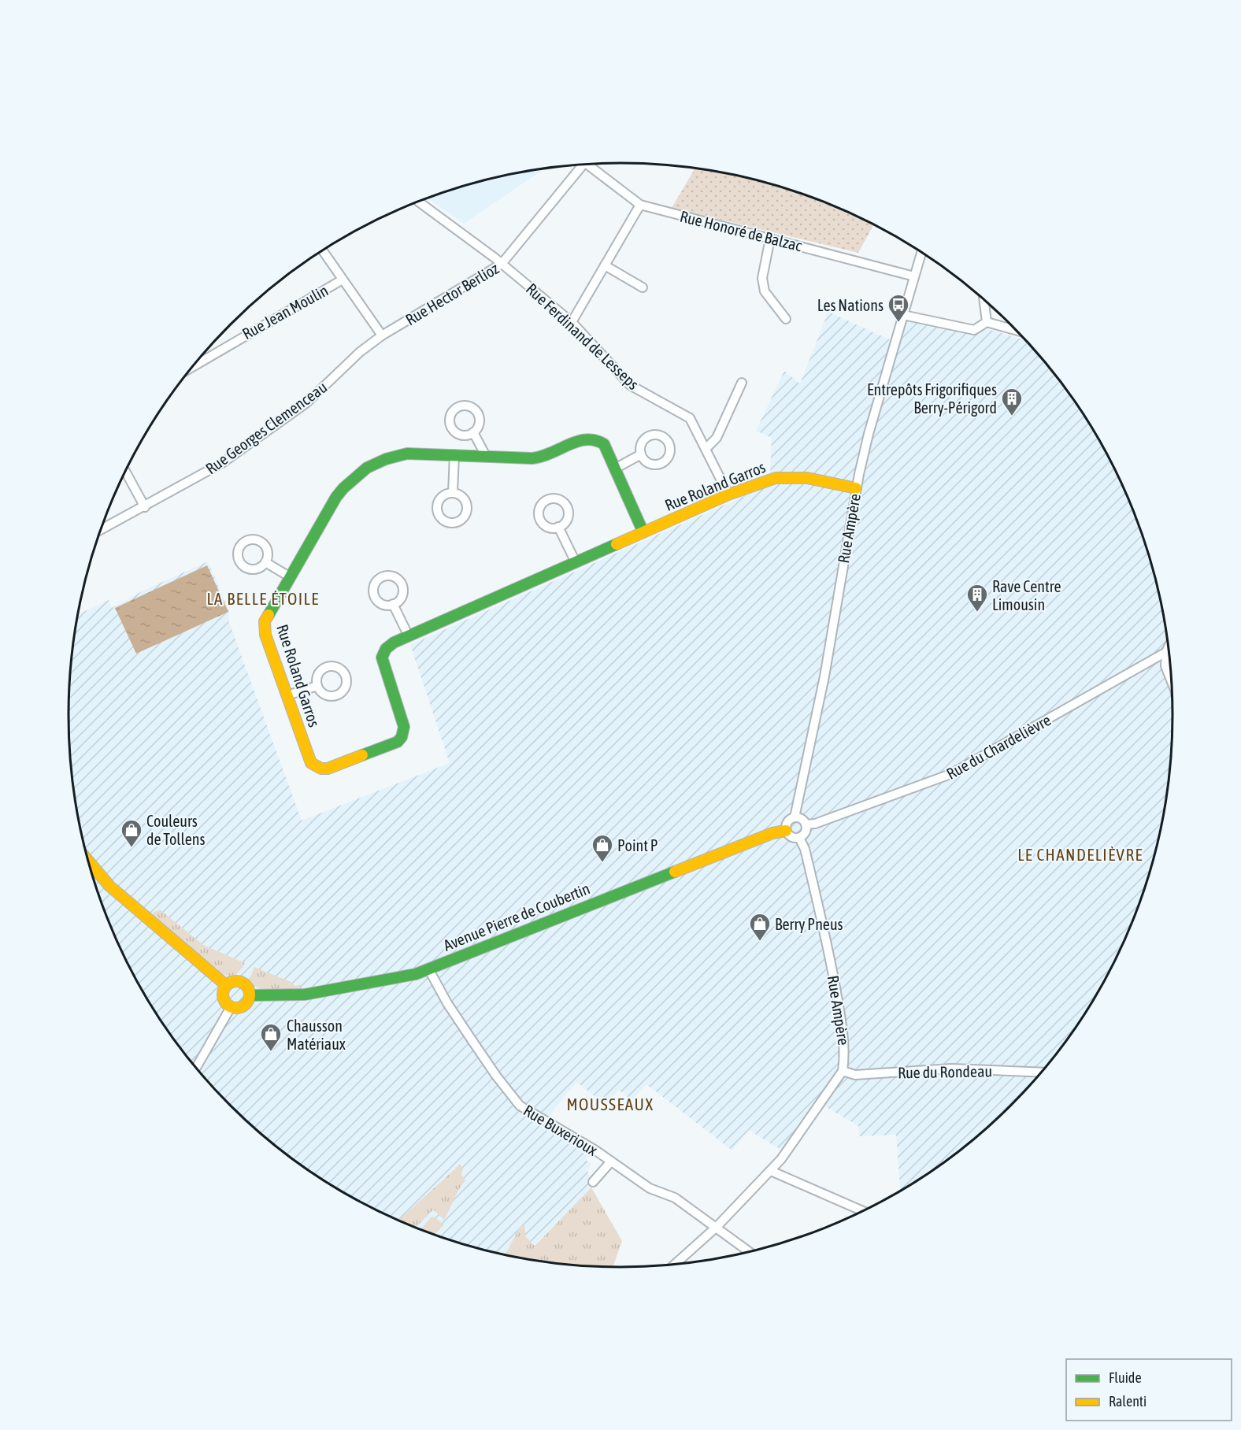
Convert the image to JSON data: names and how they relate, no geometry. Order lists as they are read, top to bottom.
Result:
{
  "streets": {
    "street": [
      "Rue Honoré de Balzac",
      "Rue Hector Berlioz",
      "Rue Jean Moulin",
      "Rue Ferdinand de Lesseps",
      "Rue Georges Clemenceau",
      "Rue Roland Garros",
      "Rue Ampère",
      "Rue du Chardelièvre",
      "Avenue Pierre de Coubertin",
      "Rue du Rondeau",
      "Rue Buxerioux"
    ]
  },
  "crossings": [
    ["Rue Honoré de Balzac", "Rue Ampère"],
    ["Rue Hector Berlioz", "Rue Ferdinand de Lesseps"],
    ["Rue Hector Berlioz", "Rue Georges Clemenceau"],
    ["Rue Ferdinand de Lesseps", "Rue Roland Garros"],
    ["Rue Roland Garros", "Rue Ampère"],
    ["Rue Ampère", "Rue du Chardelièvre"],
    ["Rue Ampère", "Avenue Pierre de Coubertin"],
    ["Rue Ampère", "Rue du Rondeau"],
    ["Rue du Chardelièvre", "Avenue Pierre de Coubertin"],
    ["Avenue Pierre de Coubertin", "Rue Buxerioux"]
  ],
  "districts": ["LA BELLE ÉTOILE", "LE CHANDELIÈVRE", "MOUSSEAUX"],
  "places": {
    "bus stop": ["Les Nations"],
    "building": ["Entrepôts Frigorifiques Berry-Périgord", "Rave Centre Limousin"],
    "shop": [
      "Couleurs de Tollens",
      "Point P",
      "Berry Pneus",
      "Chausson Matériaux"
    ]
  },
  "legend": ["Fluide", "Ralenti"]
}
